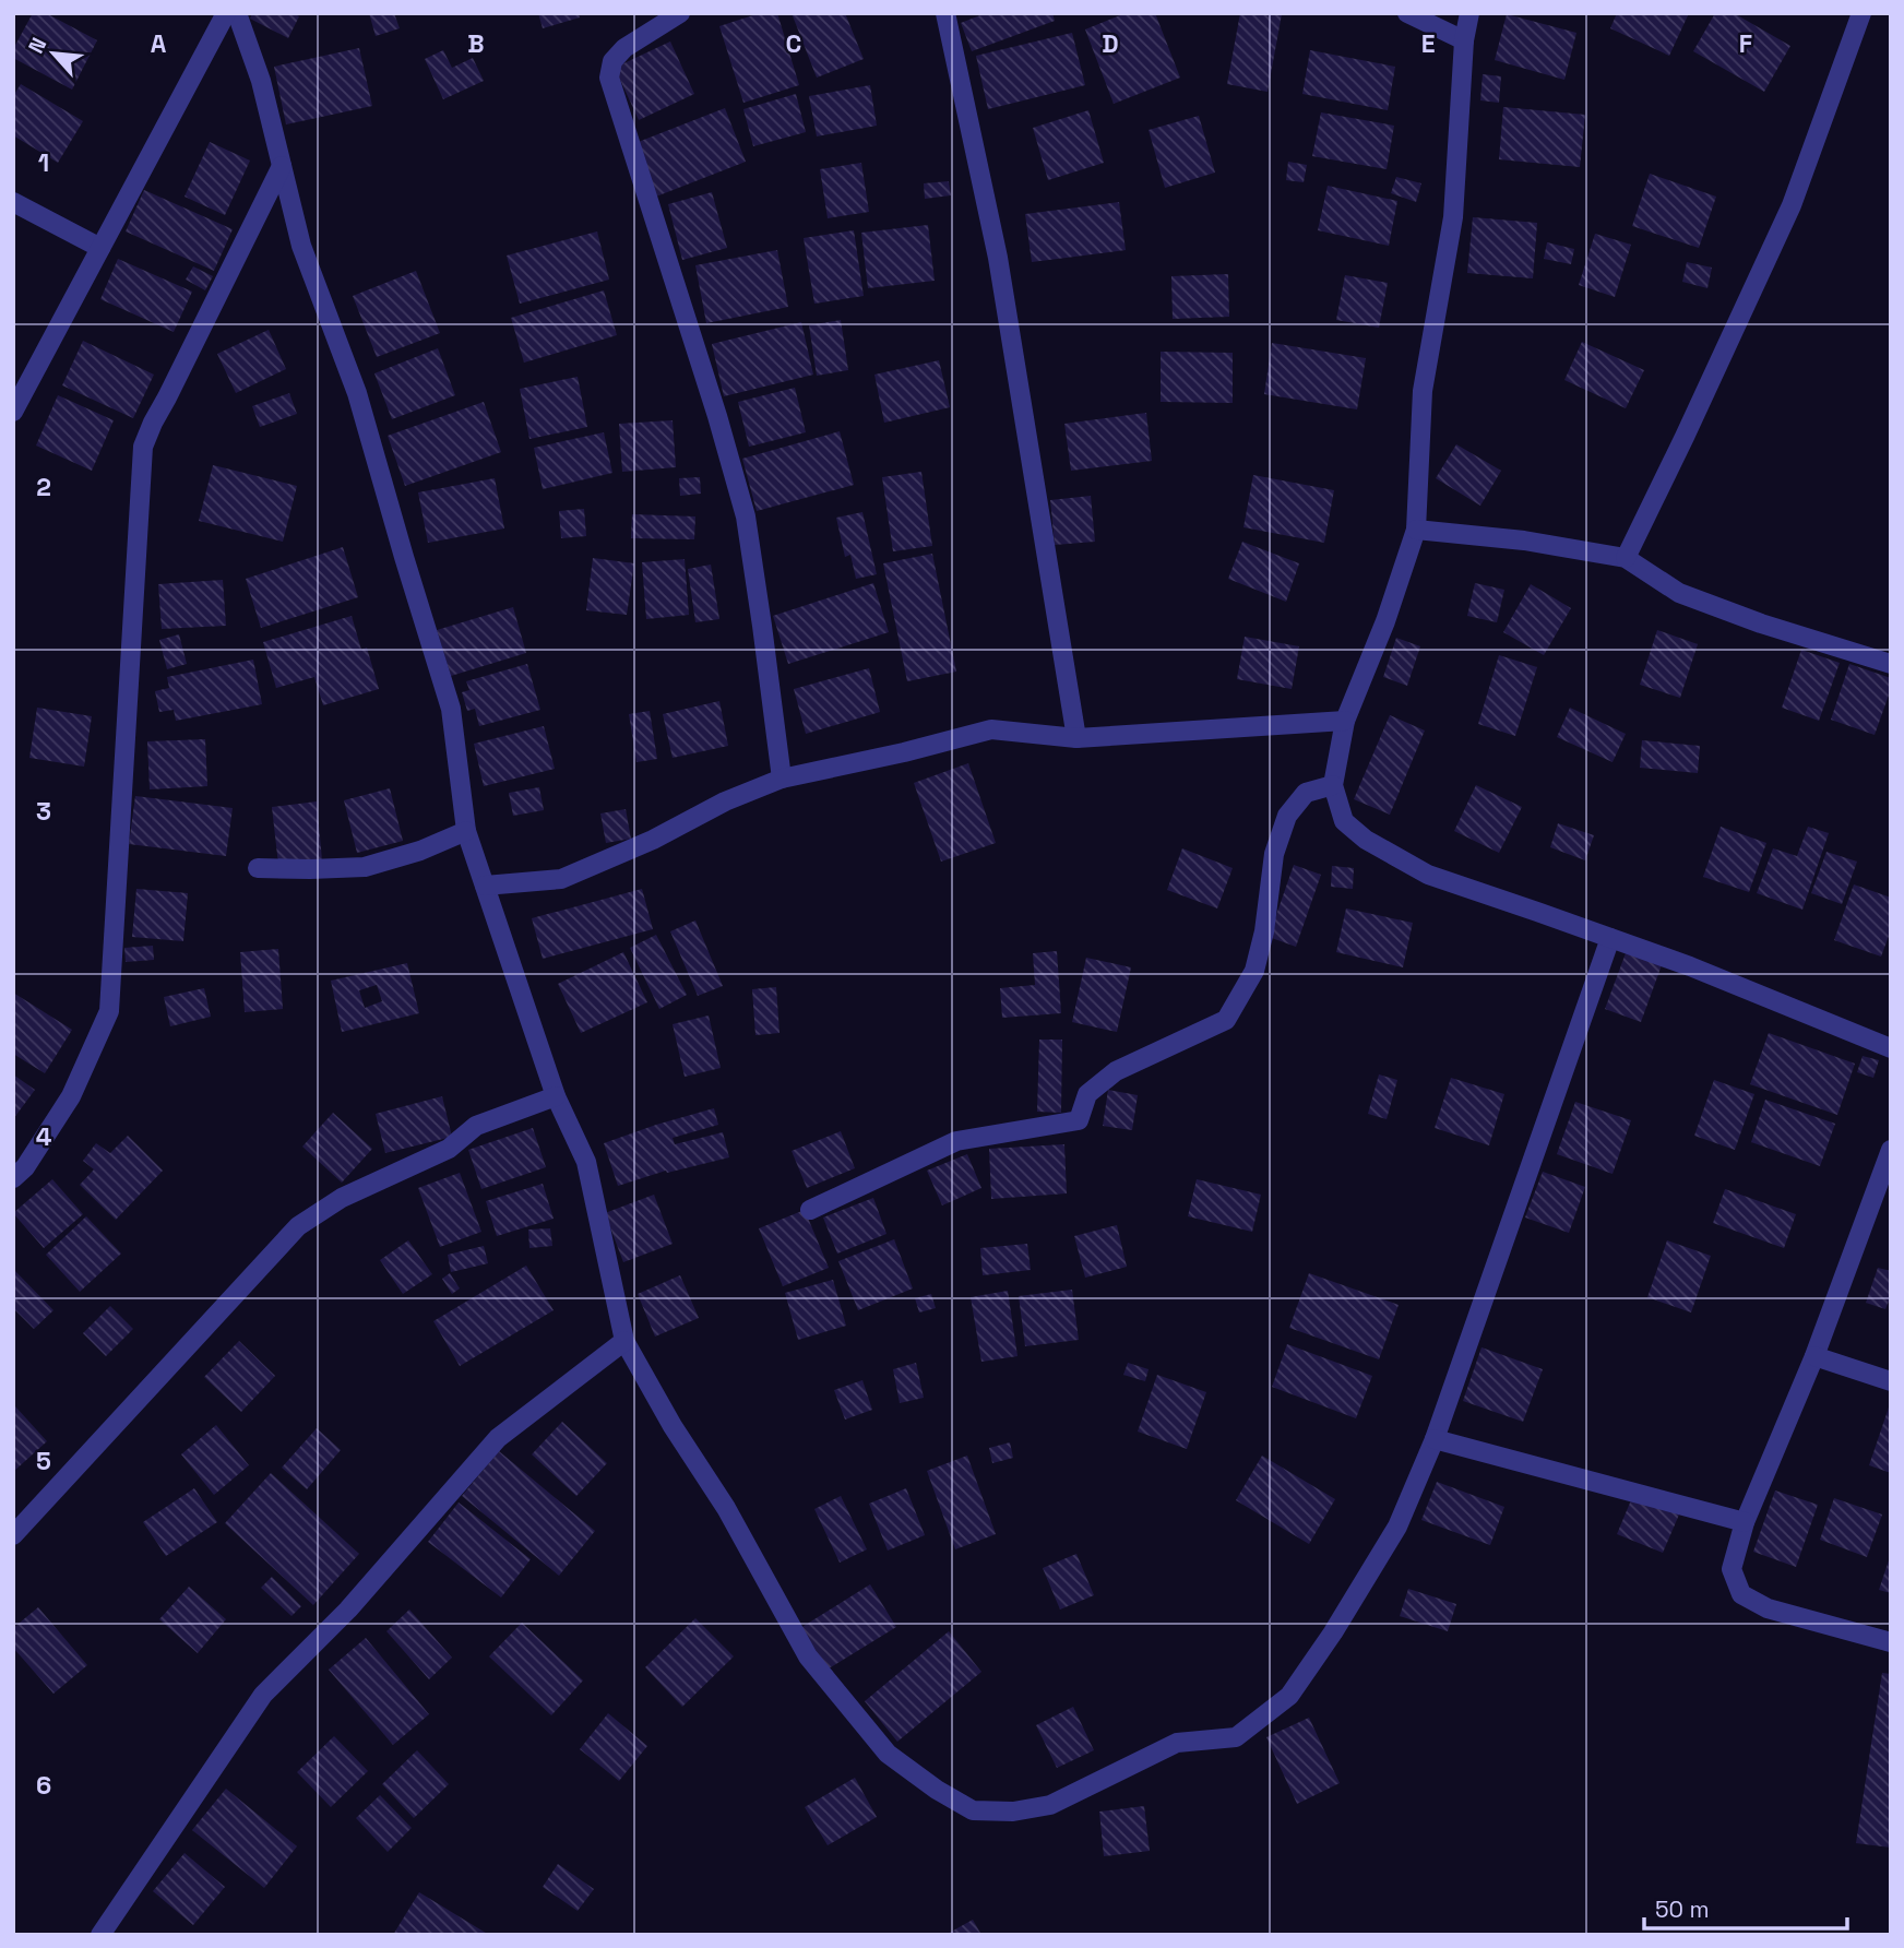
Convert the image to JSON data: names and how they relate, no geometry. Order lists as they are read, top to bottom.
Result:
{
  "scale_bar": "50 m",
  "north": "top left",
  "grid": {
    "columns": [
      "A",
      "B",
      "C",
      "D",
      "E",
      "F"
    ],
    "rows": [
      "1",
      "2",
      "3",
      "4",
      "5",
      "6"
    ]
  }
}
